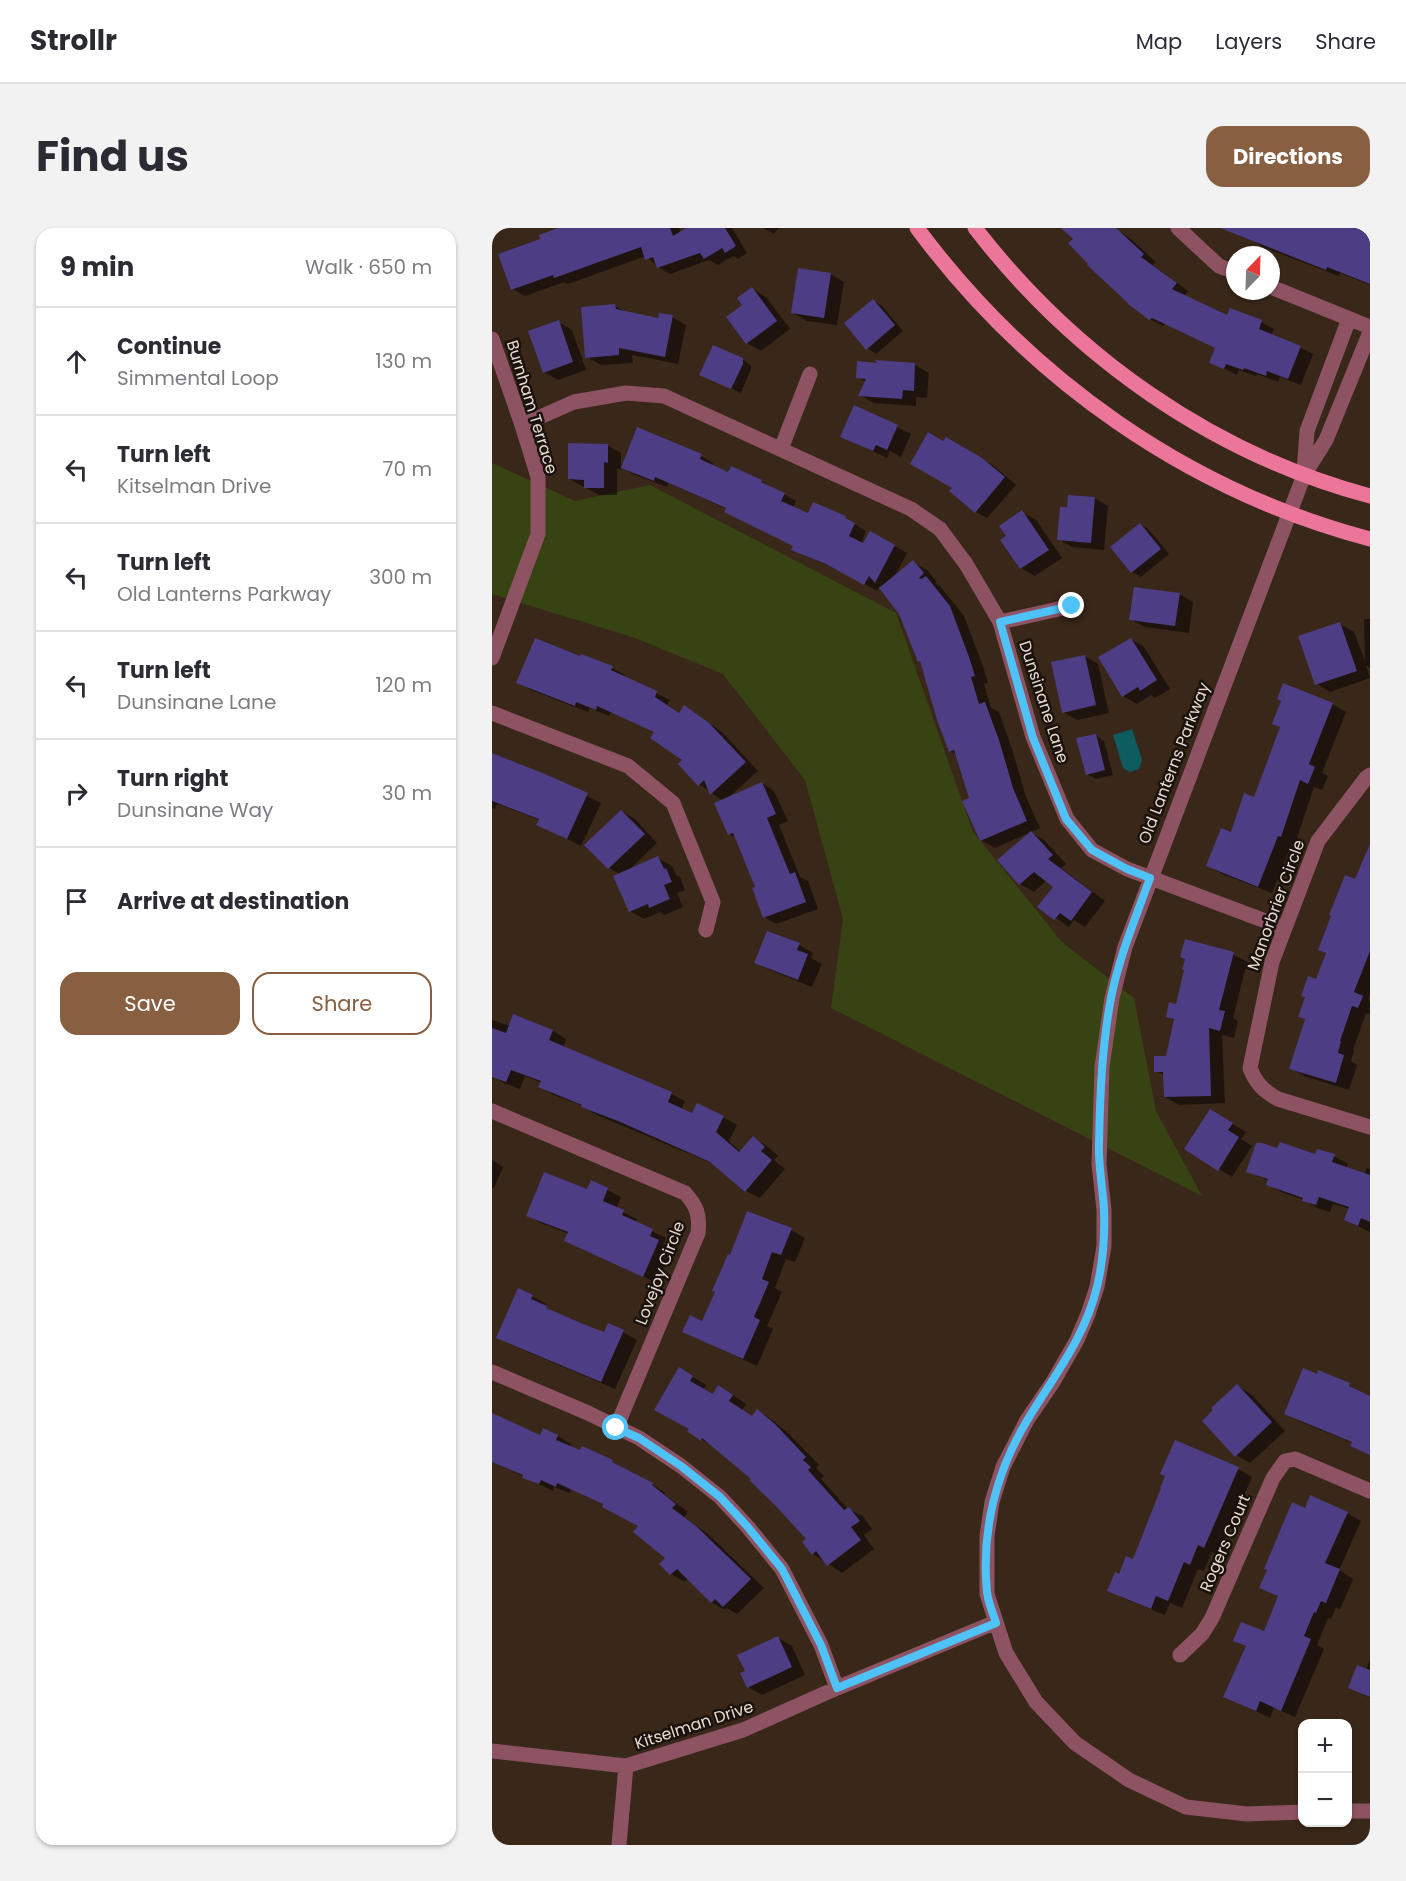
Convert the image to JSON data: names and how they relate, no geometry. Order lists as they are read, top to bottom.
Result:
{
  "streets": {
    "street": [
      "Burnham Terrace",
      "Dunsinane Lane",
      "Old Lanterns Parkway",
      "Manorbrier Circle",
      "Lovejoy Circle",
      "Rogers Court",
      "Kitselman Drive"
    ]
  },
  "crossings": [
    ["Burnham Terrace", "Dunsinane Lane"],
    ["Dunsinane Lane", "Old Lanterns Parkway"],
    ["Dunsinane Lane", "Manorbrier Circle"],
    ["Old Lanterns Parkway", "Kitselman Drive"]
  ],
  "north": "top right",
  "page": {
    "header": "Strollr",
    "nav": ["Map", "Layers", "Share"],
    "title": "Find us",
    "buttons": [
      "Directions",
      ["Save", "Share"]
    ],
    "heading": ["9 min", "Walk · 650 m"],
    "list": [
      ["Continue", "Simmental Loop", "130 m"],
      ["Turn left", "Kitselman Drive", "70 m"],
      ["Turn left", "Old Lanterns Parkway", "300 m"],
      ["Turn left", "Dunsinane Lane", "120 m"],
      ["Turn right", "Dunsinane Way", "30 m"],
      "Arrive at destination"
    ],
    "map_buttons": ["+", "−"]
  }
}
